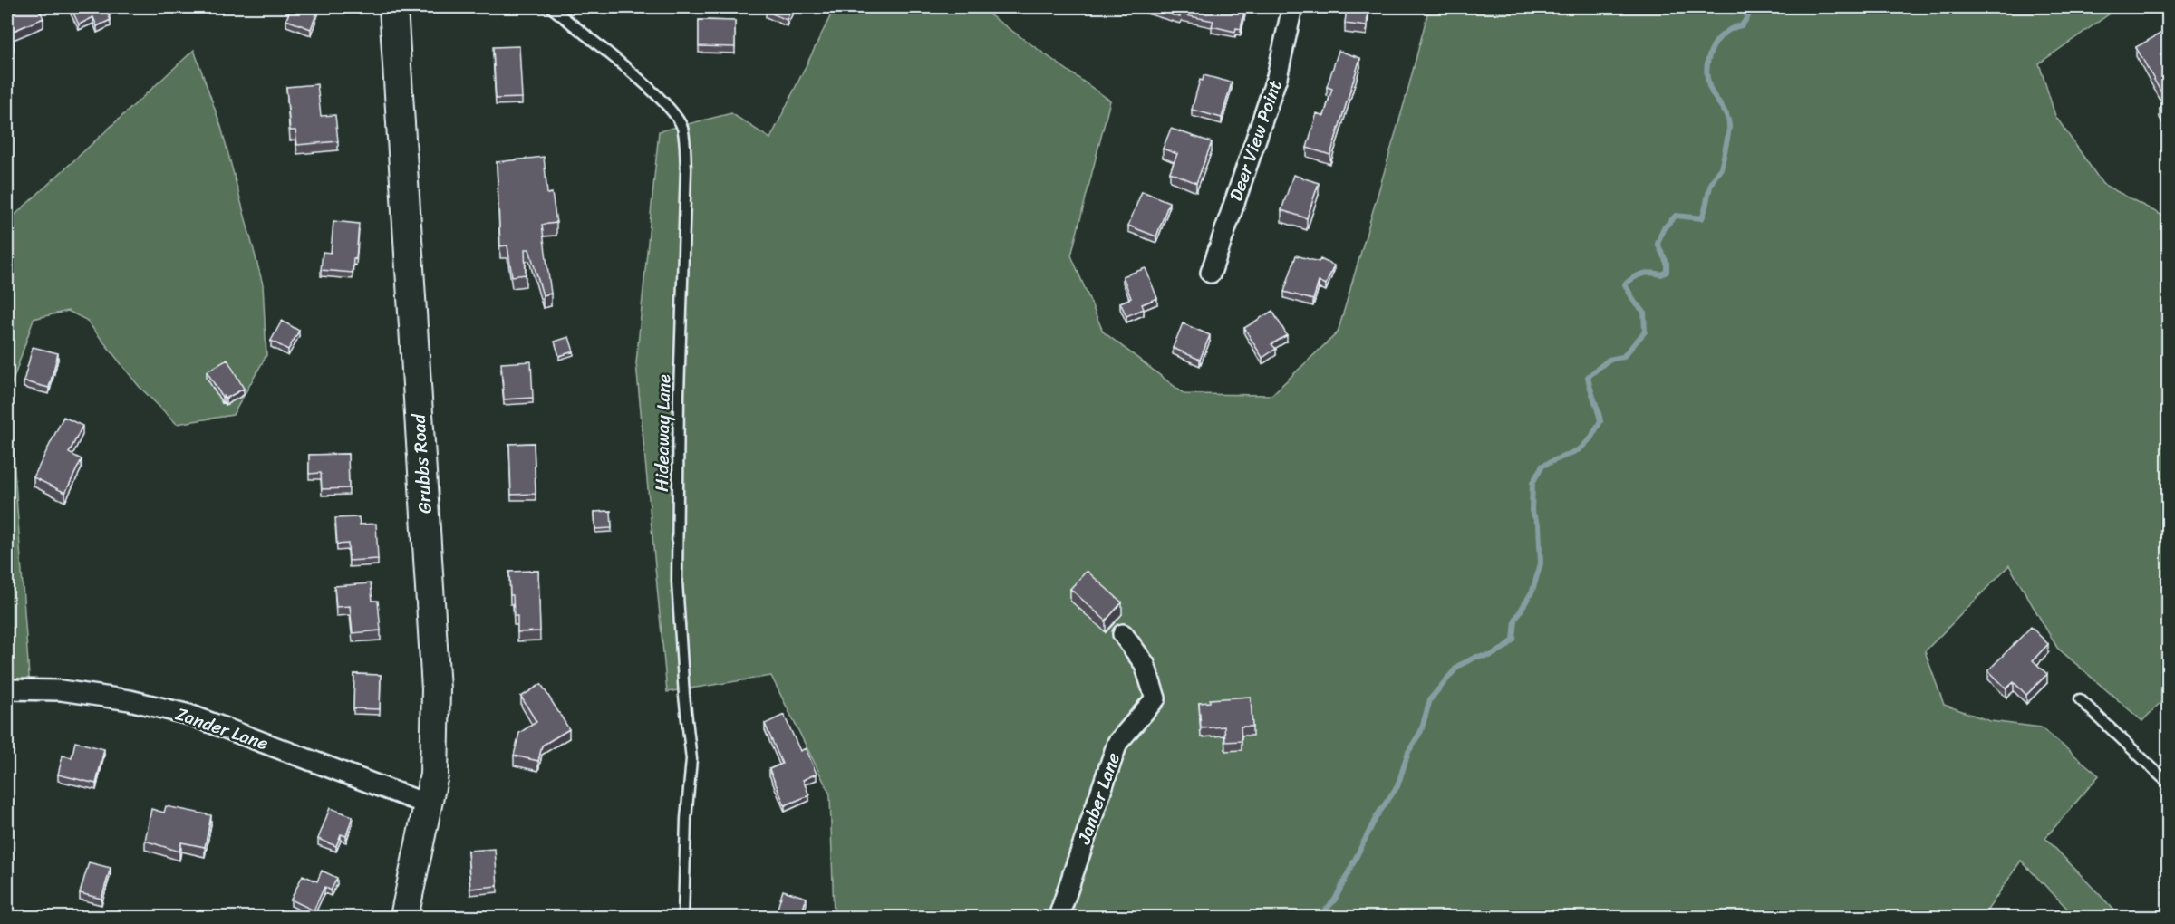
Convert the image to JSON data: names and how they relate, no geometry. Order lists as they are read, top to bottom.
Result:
{
  "streets": {
    "street": [
      "Deer View Point",
      "Grubbs Road",
      "Zander Lane",
      "Janber Lane"
    ],
    "lane": ["Hideaway Lane"]
  },
  "crossings": [
    ["Grubbs Road", "Zander Lane"]
  ]
}
